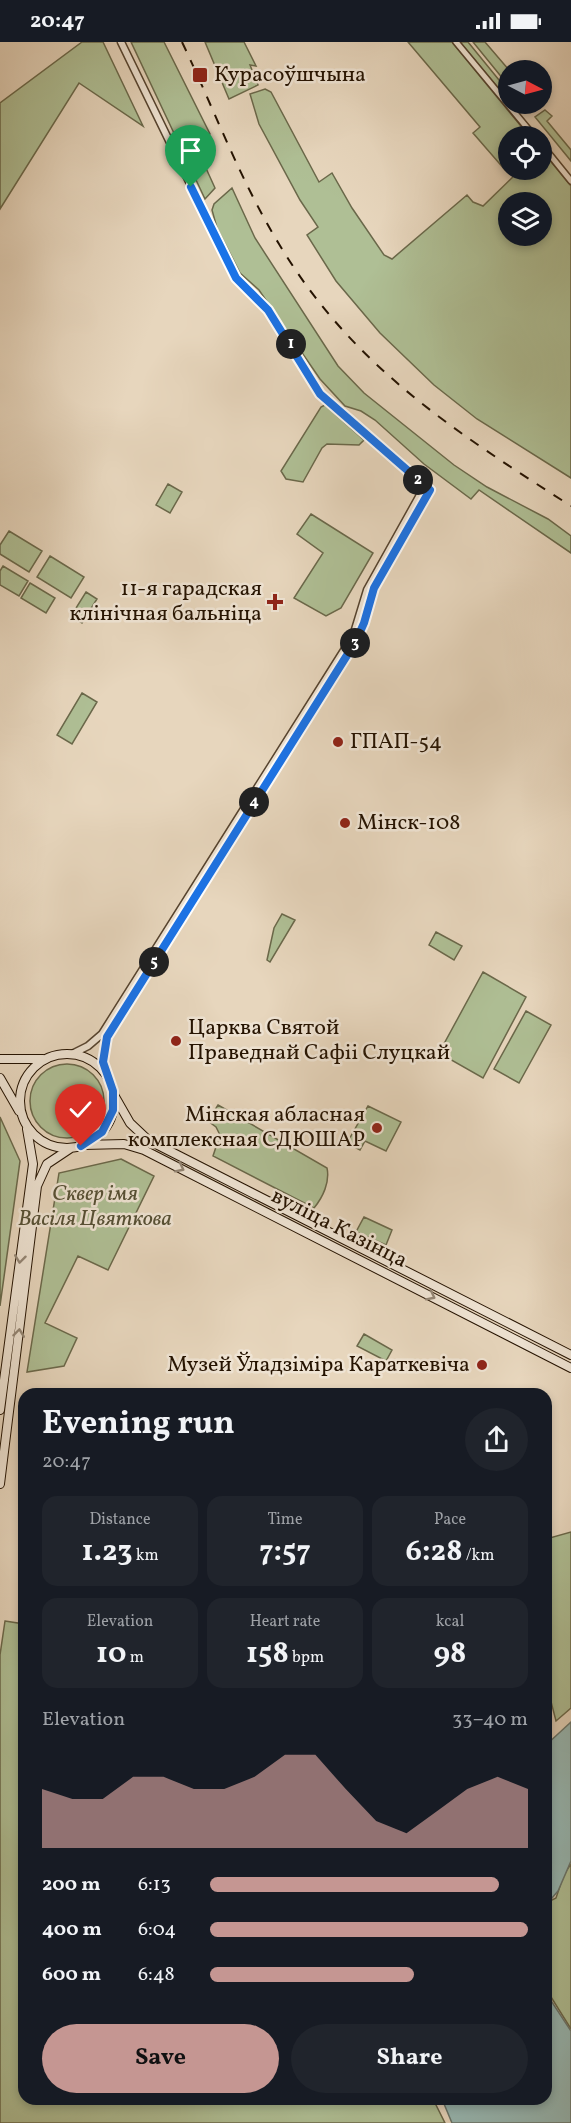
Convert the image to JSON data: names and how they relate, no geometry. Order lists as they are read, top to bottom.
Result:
{
  "streets": {
    "main road": ["вуліца Казінца"]
  },
  "parks": ["Сквер імя Васіля Цвяткова"],
  "places": {
    "transit": ["Курасоўшчына"],
    "health": ["11-я гарадская клінічная бальніца"],
    "other": [
      "ГПАП-54",
      "Мінск-108",
      "Царква Святой Праведнай Сафіі Слуцкай",
      "Мінская абласная комплексная СДЮШАР",
      "Музей Ўладзіміра Караткевіча"
    ]
  },
  "north": "right",
  "page": {
    "status": "20:47",
    "pins": [
      "1",
      "2",
      "3",
      "4",
      "5"
    ],
    "heading": ["Evening run", "20:47"],
    "stats": [
      ["Distance", "1.23 km"],
      ["Time", "7:57"],
      ["Pace", "6:28 /km"],
      ["Elevation", "10 m"],
      ["Heart rate", "158 bpm"],
      ["kcal", "98"]
    ],
    "chart": ["Elevation", "33–40 m"],
    "list": [
      {
        "name": "200 m",
        "note": "6:13"
      },
      {
        "name": "400 m",
        "note": "6:04"
      },
      {
        "name": "600 m",
        "note": "6:48"
      }
    ],
    "buttons": ["Save", "Share"]
  }
}
